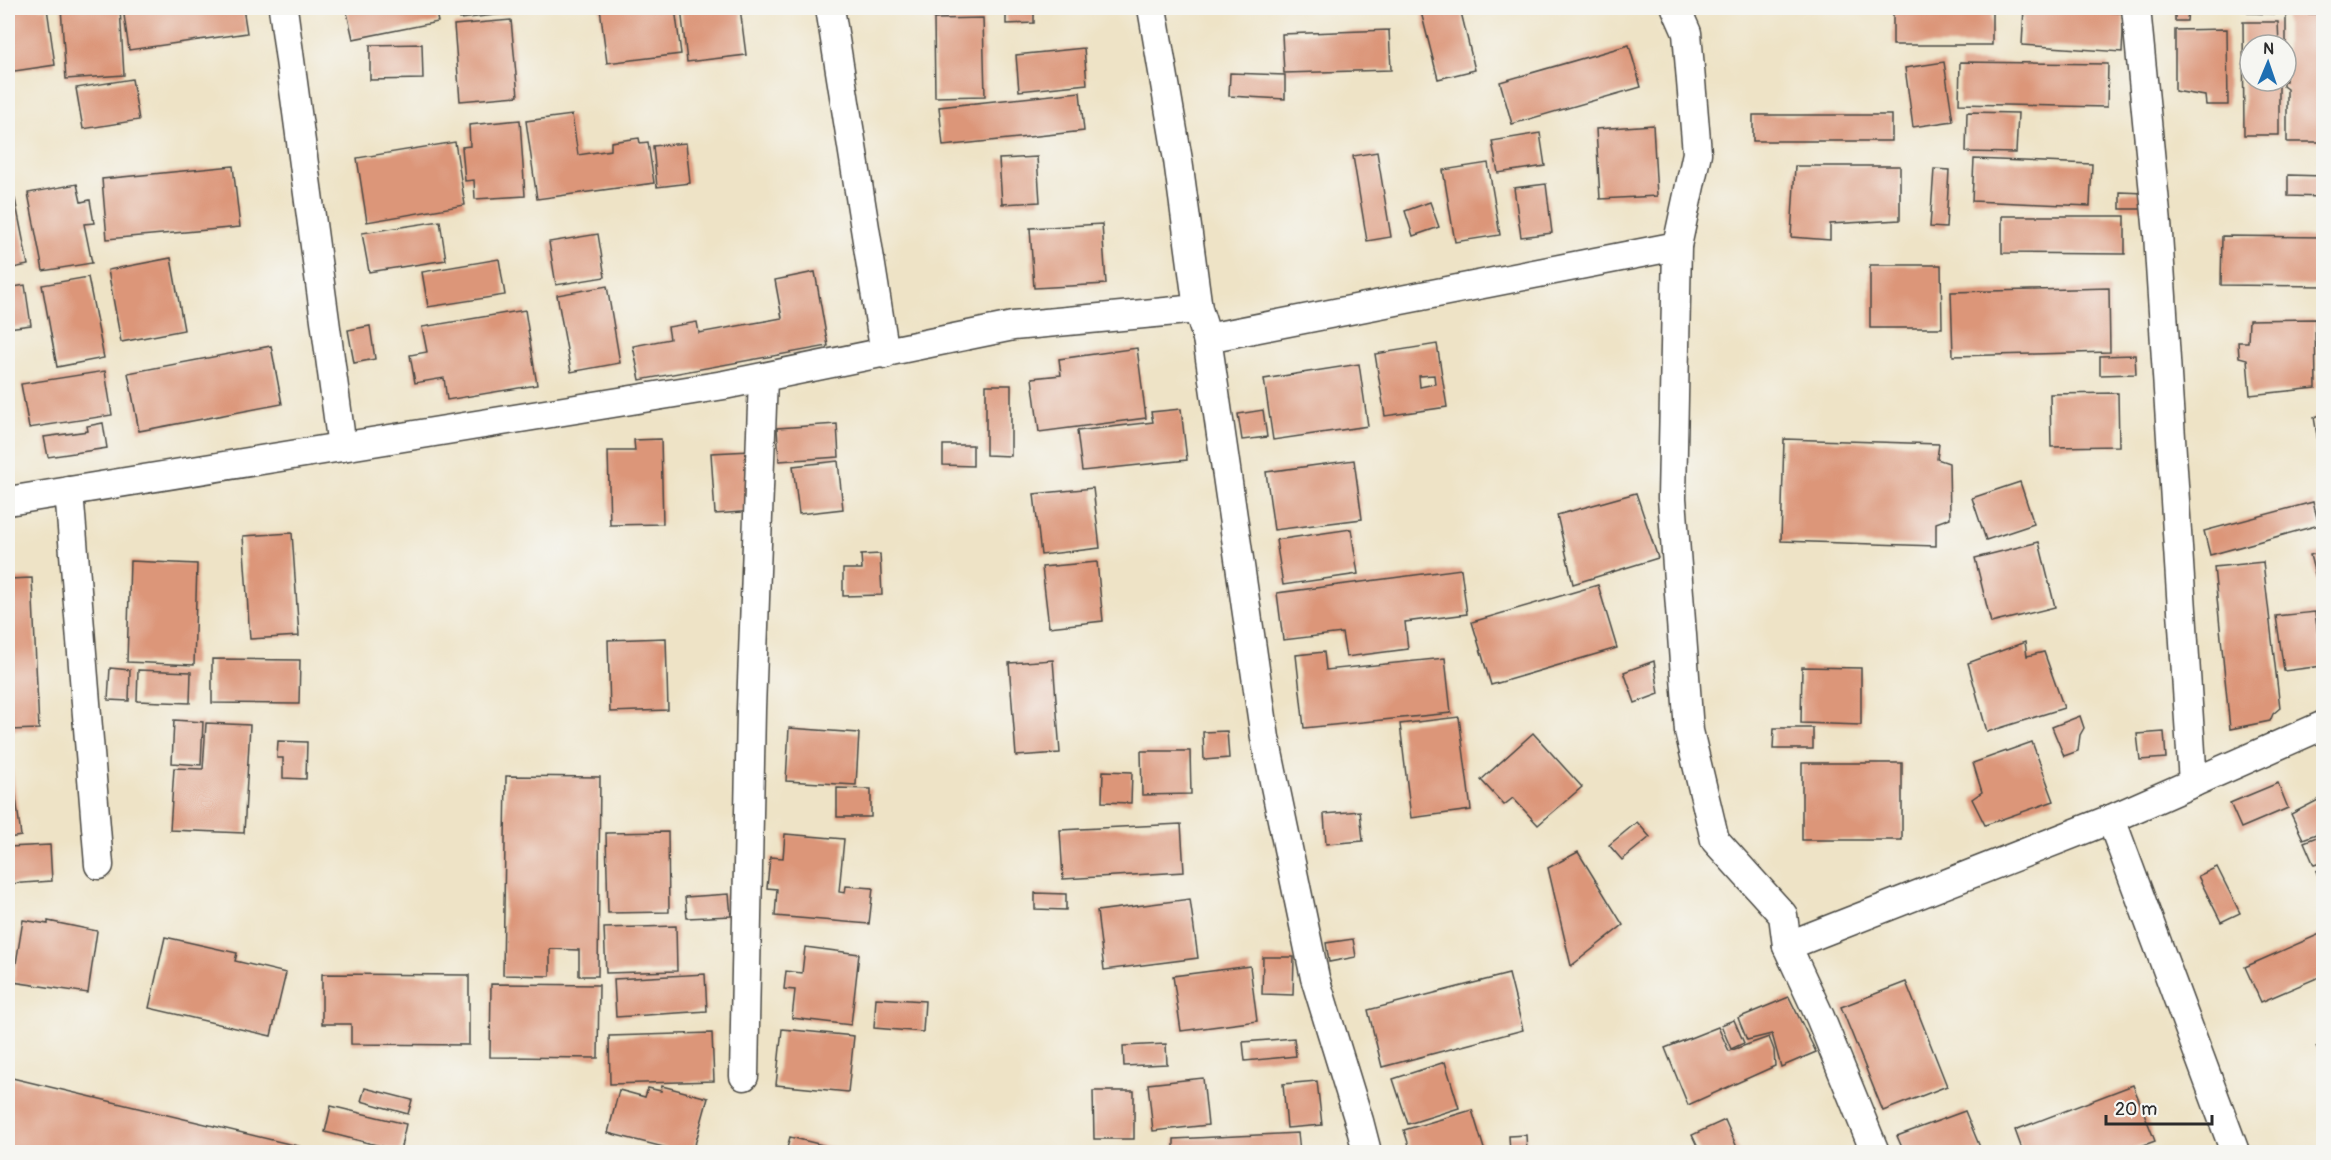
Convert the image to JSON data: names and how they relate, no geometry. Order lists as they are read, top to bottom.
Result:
{
  "scale_bar": "20 m",
  "north": "top"
}
